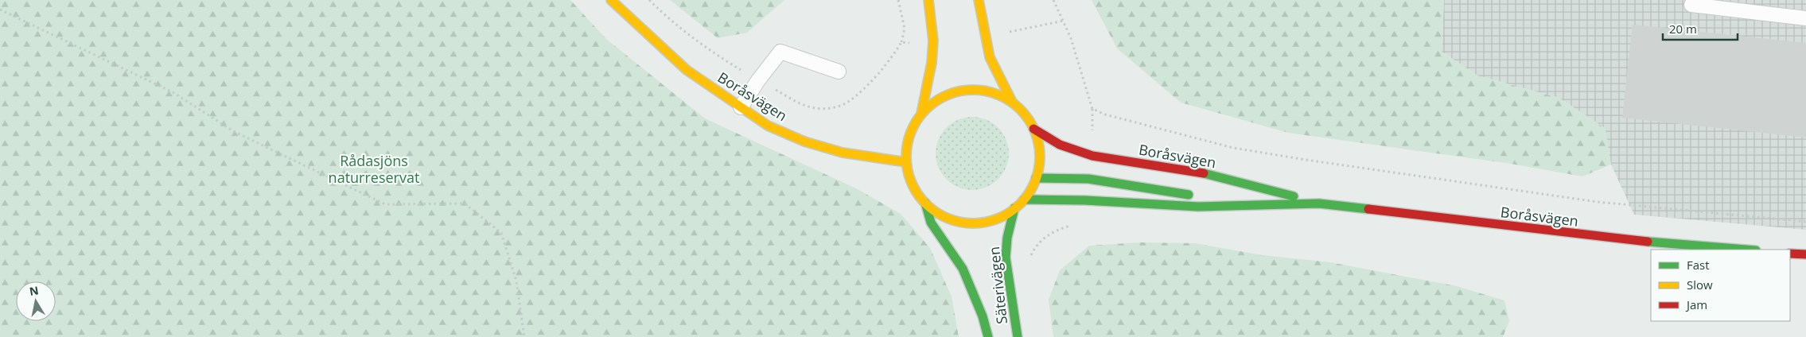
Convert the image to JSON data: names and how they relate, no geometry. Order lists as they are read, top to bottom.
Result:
{
  "streets": {
    "street": ["Boråsvägen", "Säterivägen"]
  },
  "crossings": [
    ["Boråsvägen", "Säterivägen"]
  ],
  "parks": ["Rådasjöns naturreservat"],
  "legend": ["Fast", "Slow", "Jam"],
  "scale_bar": "20 m",
  "north": "top"
}
